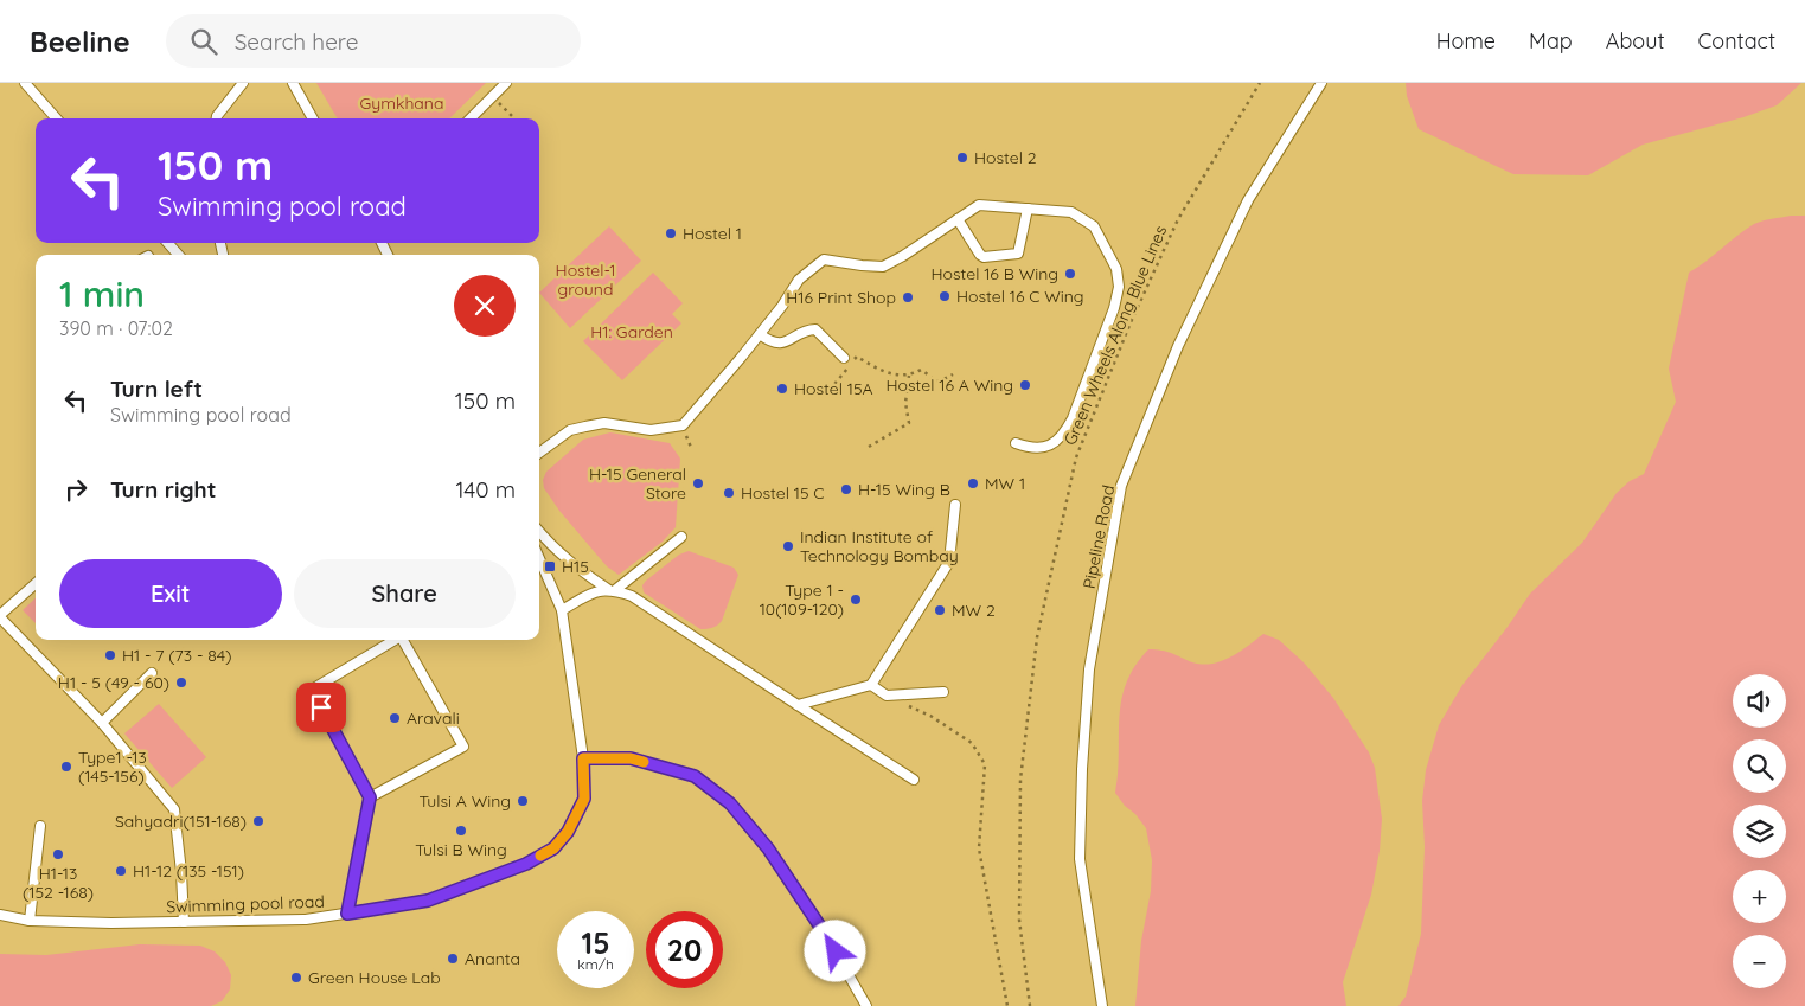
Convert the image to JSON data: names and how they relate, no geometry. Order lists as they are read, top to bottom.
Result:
{
  "streets": {
    "lane": ["Pipeline Road", "Swimming pool road"],
    "path": ["Green Wheels Along Blue Lines"]
  },
  "parks": ["Gymkhana", "Hostel-1 ground", "H1: Garden"],
  "places": {
    "other": [
      "Hostel 2",
      "Hostel 1",
      "Hostel 16 B Wing",
      "Hostel 16 C Wing",
      "H16 Print Shop",
      "Hostel 16 A Wing",
      "Hostel 15A",
      "H-15 General Store",
      "MW 1",
      "H-15 Wing B",
      "Hostel 15 C",
      "Indian Institute of Technology Bombay",
      "Type 1 - 10(109-120)",
      "MW 2",
      "H1 - 7 (73 - 84)",
      "H1 - 5 (49 - 60)",
      "Aravali",
      "Type1 -13 (145-156)",
      "Tulsi A Wing",
      "Sahyadri(151-168)",
      "Tulsi B Wing",
      "H1-13 (152 -168)",
      "H1-12 (135 -151)",
      "Ananta",
      "Green House Lab"
    ],
    "transit": ["H15"]
  },
  "page": {
    "header": "Beeline",
    "search": "Search here",
    "nav": [
      "Home",
      "Map",
      "About",
      "Contact"
    ],
    "turn": ["150 m", "Swimming pool road"],
    "heading": ["1 min", "390 m · 07:02"],
    "list": [
      {
        "name": "Turn left",
        "note": "Swimming pool road",
        "value": "150 m"
      },
      {
        "name": "Turn right",
        "value": "140 m"
      }
    ],
    "buttons": ["Exit", "Share"],
    "map_buttons": ["+", "−"],
    "speed": "15 km/h",
    "limit": "20"
  }
}
